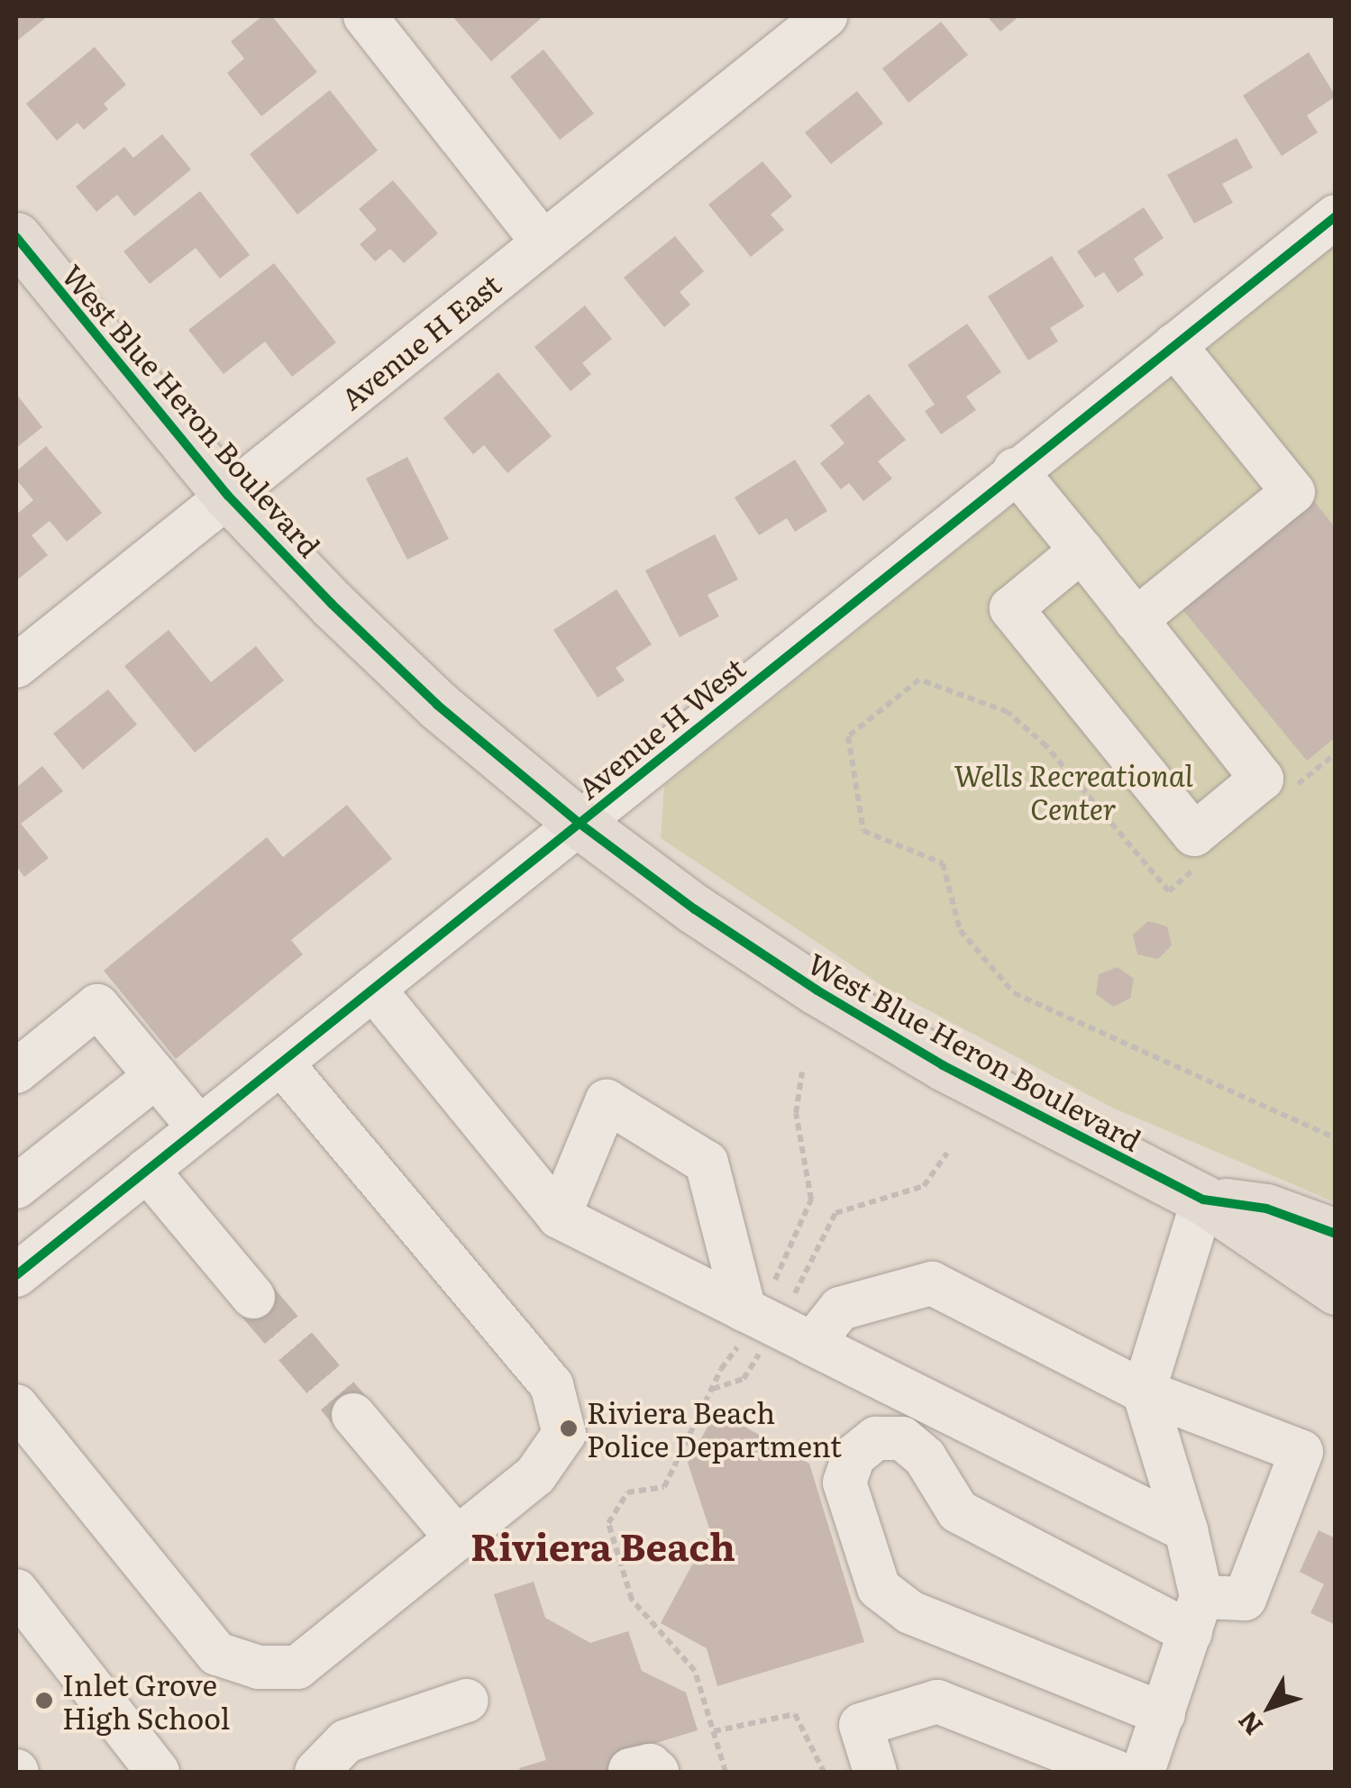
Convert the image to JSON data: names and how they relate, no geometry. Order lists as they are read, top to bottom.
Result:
{
  "streets": {
    "main road": ["West Blue Heron Boulevard"],
    "street": ["Avenue H East", "Avenue H West"]
  },
  "crossings": [
    ["Avenue H East", "West Blue Heron Boulevard"],
    ["West Blue Heron Boulevard", "Avenue H West"]
  ],
  "districts": ["Riviera Beach"],
  "parks": ["Wells Recreational Center"],
  "places": ["Riviera Beach Police Department", "Inlet Grove High School"],
  "north": "bottom left"
}
